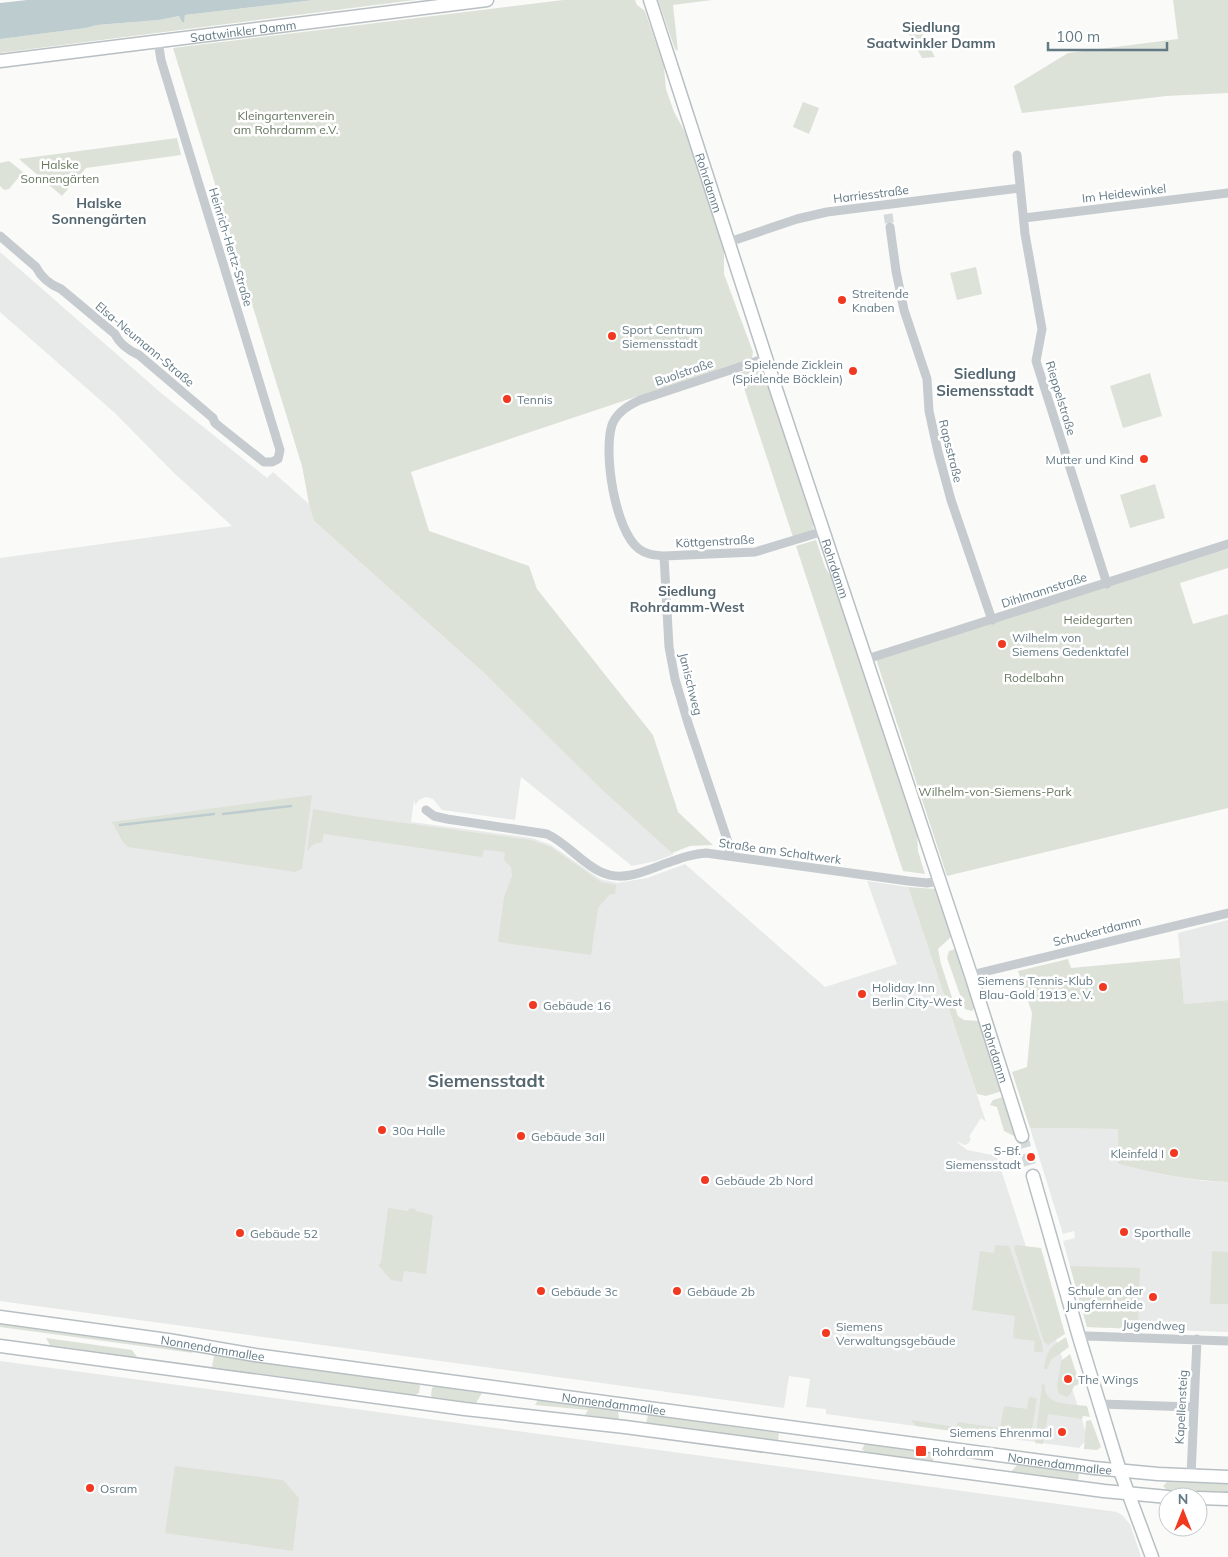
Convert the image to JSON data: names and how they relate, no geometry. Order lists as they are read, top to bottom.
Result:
{
  "streets": {
    "main road": ["Saatwinkler Damm", "Rohrdamm", "Nonnendammallee"],
    "street": [
      "Im Heidewinkel",
      "Harriesstraße",
      "Heinrich-Hertz-Straße",
      "Elsa-Neumann-Straße",
      "Buolstraße",
      "Rieppelstraße",
      "Rapsstraße",
      "Köttgenstraße",
      "Dihlmannstraße",
      "Janischweg",
      "Straße am Schaltwerk",
      "Schuckertdamm",
      "Jugendweg",
      "Kapellensteig"
    ]
  },
  "crossings": [
    ["Saatwinkler Damm", "Heinrich-Hertz-Straße"],
    ["Rohrdamm", "Harriesstraße"],
    ["Rohrdamm", "Buolstraße"],
    ["Rohrdamm", "Köttgenstraße"],
    ["Rohrdamm", "Dihlmannstraße"],
    ["Rohrdamm", "Straße am Schaltwerk"],
    ["Rohrdamm", "Schuckertdamm"],
    ["Im Heidewinkel", "Rieppelstraße"],
    ["Harriesstraße", "Rieppelstraße"],
    ["Heinrich-Hertz-Straße", "Elsa-Neumann-Straße"],
    ["Buolstraße", "Köttgenstraße"],
    ["Buolstraße", "Janischweg"],
    ["Rieppelstraße", "Dihlmannstraße"],
    ["Rapsstraße", "Dihlmannstraße"],
    ["Köttgenstraße", "Janischweg"],
    ["Janischweg", "Straße am Schaltwerk"],
    ["Jugendweg", "Kapellensteig"],
    ["Nonnendammallee", "Kapellensteig"]
  ],
  "districts": [
    "Siedlung Saatwinkler Damm",
    "Halske Sonnengärten",
    "Siedlung Siemensstadt",
    "Siedlung Rohrdamm-West",
    "Siemensstadt"
  ],
  "parks": [
    "Kleingartenverein am Rohrdamm e.V.",
    "Halske Sonnengärten",
    "Heidegarten",
    "Rodelbahn",
    "Wilhelm-von-Siemens-Park"
  ],
  "places": {
    "other": [
      "Streitende Knaben",
      "Sport Centrum Siemensstadt",
      "Spielende Zicklein (Spielende Böcklein)",
      "Tennis",
      "Mutter und Kind",
      "Wilhelm von Siemens Gedenktafel",
      "Siemens Tennis-Klub Blau-Gold 1913 e. V.",
      "Holiday Inn Berlin City-West",
      "Gebäude 16",
      "30a Halle",
      "Gebäude 3aII",
      "Kleinfeld I",
      "S-Bf. Siemensstadt",
      "Gebäude 2b Nord",
      "Sporthalle",
      "Gebäude 52",
      "Gebäude 3c",
      "Gebäude 2b",
      "Schule an der Jungfernheide",
      "Siemens Verwaltungsgebäude",
      "The Wings",
      "Siemens Ehrenmal",
      "Osram"
    ],
    "transit": ["Rohrdamm"]
  },
  "scale_bar": "100 m",
  "north": "top"
}
